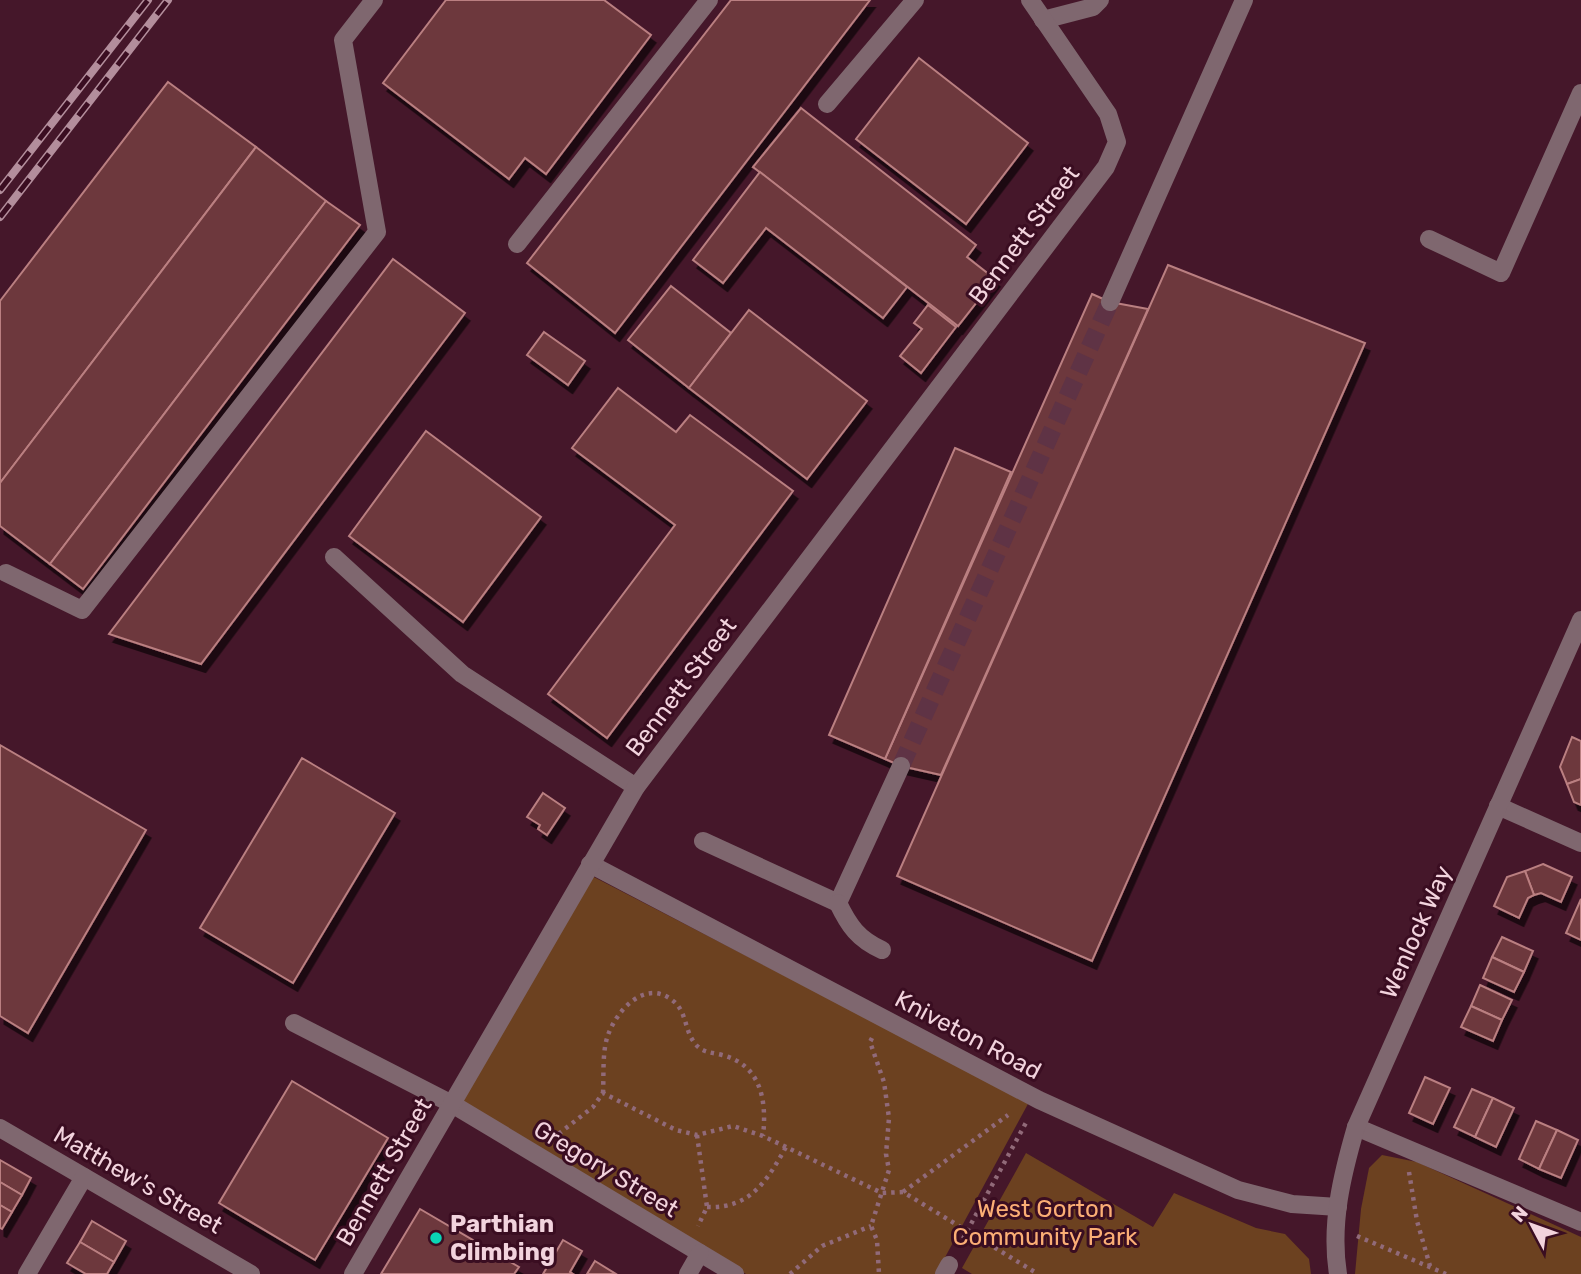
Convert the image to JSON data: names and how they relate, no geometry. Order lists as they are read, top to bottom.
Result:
{
  "streets": {
    "street": [
      "Bennett Street",
      "Wenlock Way",
      "Kniveton Road",
      "Gregory Street",
      "Matthew's Street"
    ]
  },
  "crossings": [
    ["Bennett Street", "Kniveton Road"],
    ["Bennett Street", "Gregory Street"],
    ["Wenlock Way", "Kniveton Road"]
  ],
  "parks": ["West Gorton Community Park"],
  "places": ["Parthian Climbing"],
  "north": "top left"
}
